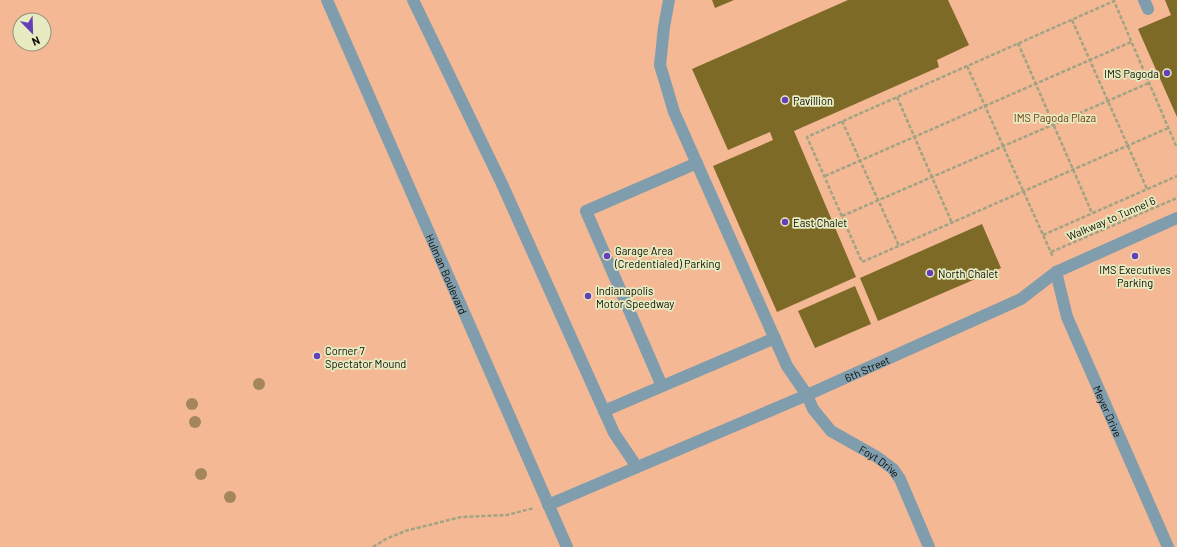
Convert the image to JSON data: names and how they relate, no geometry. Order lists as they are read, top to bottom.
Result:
{
  "streets": {
    "street": [
      "Hulman Boulevard",
      "6th Street",
      "Meyer Drive",
      "Foyt Drive"
    ],
    "path": ["Walkway to Tunnel 6"]
  },
  "crossings": [
    ["Hulman Boulevard", "6th Street"],
    ["6th Street", "Meyer Drive"],
    ["6th Street", "Foyt Drive"]
  ],
  "parks": ["IMS Pagoda Plaza"],
  "places": [
    "IMS Pagoda",
    "Pavillion",
    "East Chalet",
    "Garage Area (Credentialed) Parking",
    "IMS Executives Parking",
    "North Chalet",
    "Indianapolis Motor Speedway",
    "Corner 7 Spectator Mound"
  ],
  "north": "bottom right"
}
